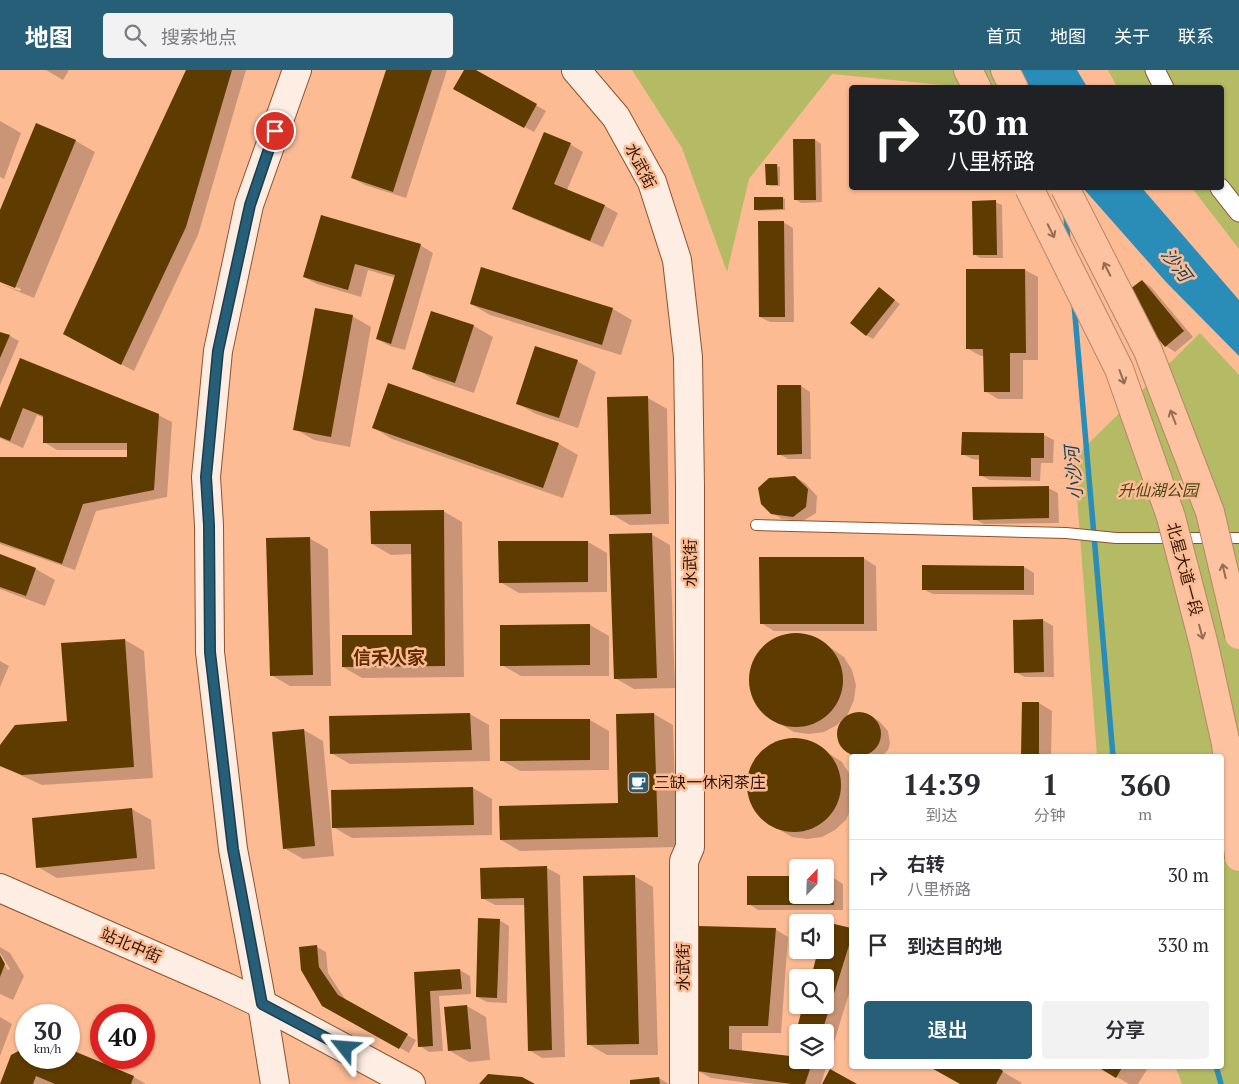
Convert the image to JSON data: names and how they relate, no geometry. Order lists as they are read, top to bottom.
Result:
{
  "streets": {
    "highway": ["北星大道一段"],
    "street": ["水武街", "站北中街"]
  },
  "districts": ["信禾人家"],
  "water": ["沙河", "小沙河"],
  "parks": ["升仙湖公园"],
  "places": {
    "cafe": ["三缺一休闲茶庄"]
  },
  "north": "top right",
  "page": {
    "header": "地图",
    "search": "搜索地点",
    "nav": [
      "首页",
      "地图",
      "关于",
      "联系"
    ],
    "turn": ["30 m", "八里桥路"],
    "eta": [
      "14:39",
      "到达",
      "1",
      "分钟",
      "360",
      "m"
    ],
    "list": [
      {
        "name": "右转",
        "note": "八里桥路",
        "value": "30 m"
      },
      {
        "name": "到达目的地",
        "value": "330 m"
      }
    ],
    "buttons": ["退出", "分享"],
    "speed": "30 km/h",
    "limit": "40"
  }
}
